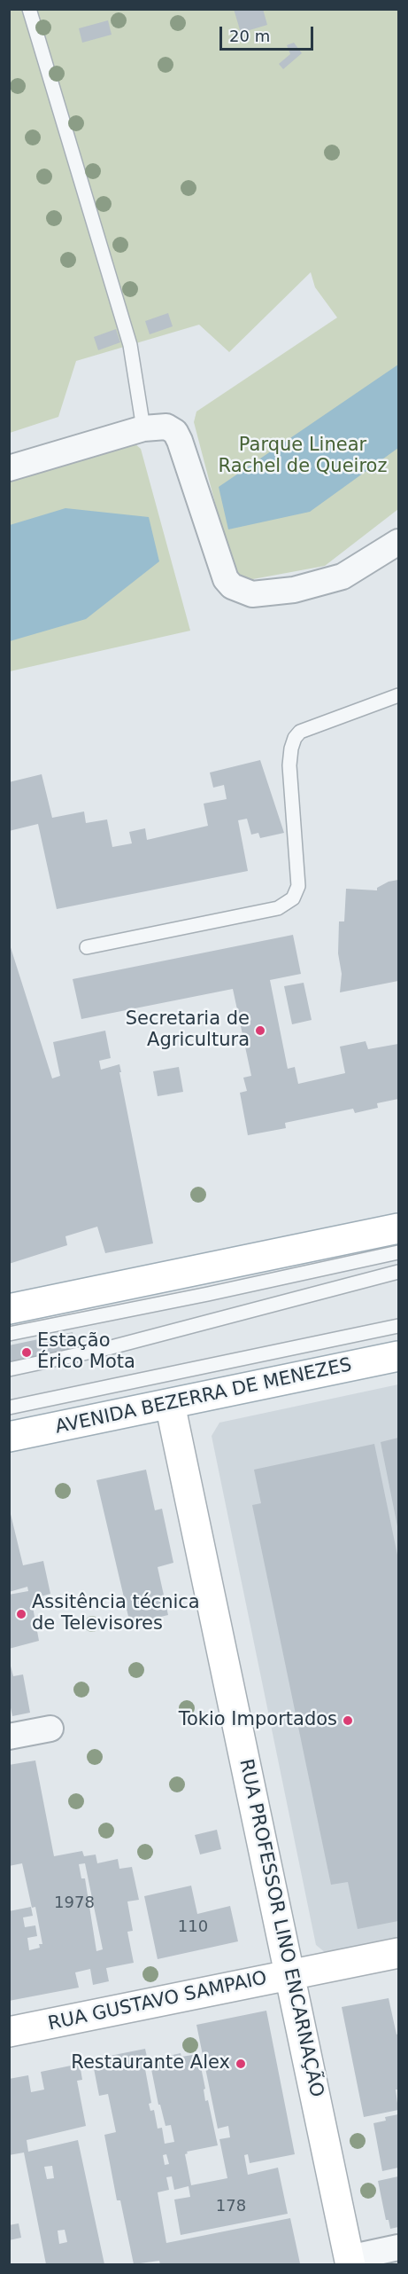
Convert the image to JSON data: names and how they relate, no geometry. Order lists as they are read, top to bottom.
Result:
{
  "streets": {
    "street": ["AVENIDA BEZERRA DE MENEZES", "RUA PROFESSOR LINO ENCARNAÇÃO", "RUA GUSTAVO SAMPAIO"]
  },
  "crossings": [
    ["AVENIDA BEZERRA DE MENEZES", "RUA PROFESSOR LINO ENCARNAÇÃO"],
    ["RUA PROFESSOR LINO ENCARNAÇÃO", "RUA GUSTAVO SAMPAIO"]
  ],
  "parks": ["Parque Linear Rachel de Queiroz"],
  "places": [
    "Secretaria de Agricultura",
    "Estação Érico Mota",
    "Assitência técnica de Televisores",
    "Tokio Importados",
    "Restaurante Alex"
  ],
  "house_numbers": ["1978", "110", "178"],
  "scale_bar": "20 m"
}
